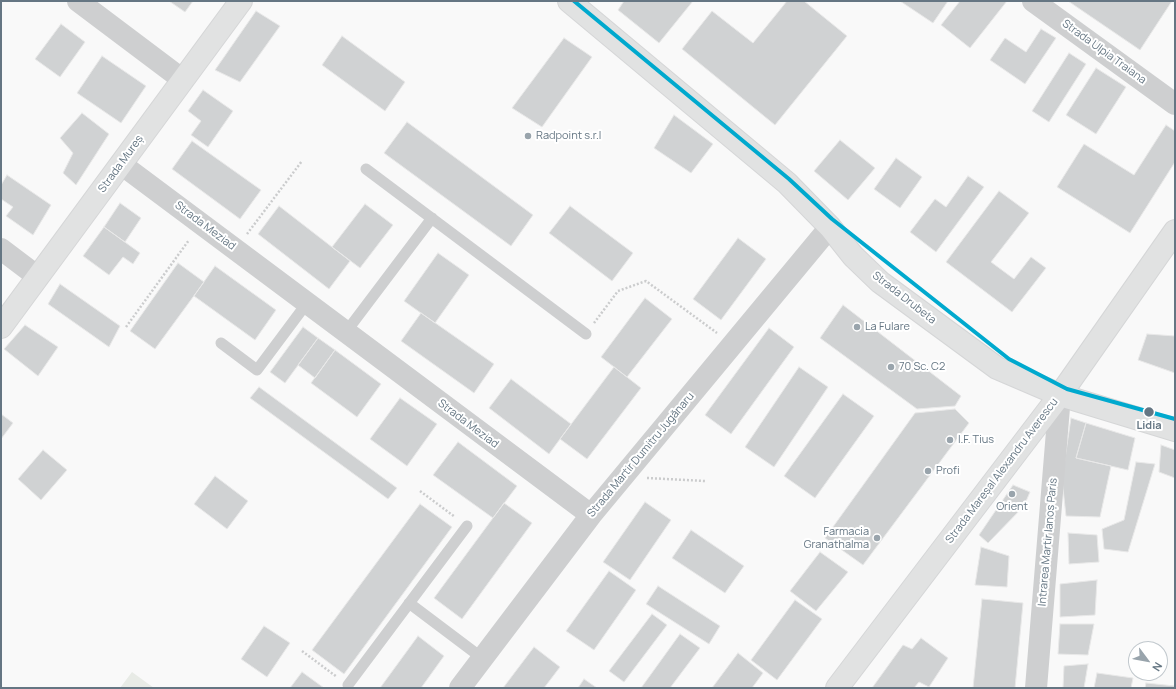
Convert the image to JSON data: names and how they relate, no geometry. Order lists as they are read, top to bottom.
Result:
{
  "streets": {
    "street": [
      "Strada Ulpia Traiana",
      "Strada Mureș",
      "Strada Meziad",
      "Strada Drubeta",
      "Strada Martir Dumitru Jugănaru",
      "Strada Mareșal Alexandru Averescu",
      "Intrarea Martir Ianoș Paris"
    ]
  },
  "crossings": [
    ["Strada Mureș", "Strada Meziad"],
    ["Strada Meziad", "Strada Martir Dumitru Jugănaru"],
    ["Strada Drubeta", "Strada Martir Dumitru Jugănaru"],
    ["Strada Drubeta", "Strada Mareșal Alexandru Averescu"],
    ["Strada Drubeta", "Intrarea Martir Ianoș Paris"],
    ["Strada Mareșal Alexandru Averescu", "Intrarea Martir Ianoș Paris"]
  ],
  "places": [
    "Radpoint s.r.l",
    "La Fulare",
    "70 Sc. C2",
    "Lidia",
    "I.F. Tius",
    "Profi",
    "Orient",
    "Farmacia Granathalma"
  ],
  "north": "bottom right"
}
